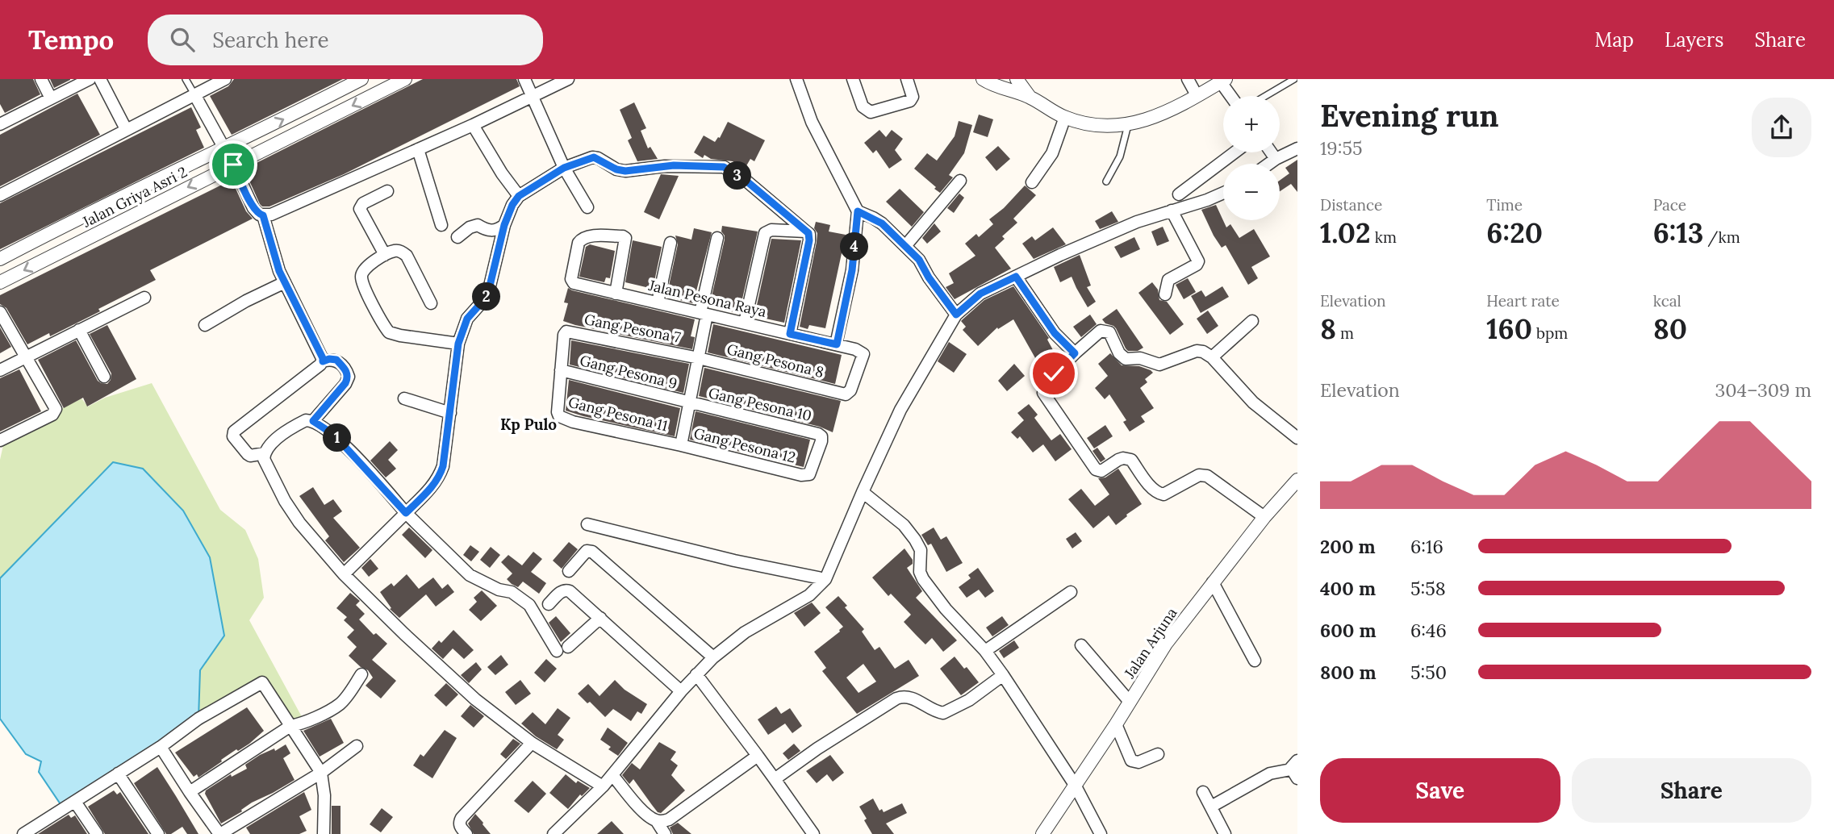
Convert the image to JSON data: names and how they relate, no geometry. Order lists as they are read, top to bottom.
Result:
{
  "streets": {
    "street": [
      "Jalan Griya Asri 2",
      "Jalan Pesona Raya",
      "Gang Pesona 7",
      "Gang Pesona 8",
      "Gang Pesona 9",
      "Gang Pesona 10",
      "Gang Pesona 11",
      "Gang Pesona 12",
      "Jalan Arjuna"
    ]
  },
  "crossings": [
    ["Jalan Pesona Raya", "Gang Pesona 8"],
    ["Gang Pesona 7", "Gang Pesona 8"],
    ["Gang Pesona 7", "Gang Pesona 9"],
    ["Gang Pesona 7", "Gang Pesona 11"],
    ["Gang Pesona 9", "Gang Pesona 10"],
    ["Gang Pesona 9", "Gang Pesona 11"],
    ["Gang Pesona 10", "Gang Pesona 12"],
    ["Gang Pesona 11", "Gang Pesona 12"]
  ],
  "districts": ["Kp Pulo"],
  "page": {
    "header": "Tempo",
    "search": "Search here",
    "nav": ["Map", "Layers", "Share"],
    "heading": ["Evening run", "19:55"],
    "map_buttons": ["+", "−"],
    "pins": [
      "3",
      "4",
      "2",
      "1"
    ],
    "stats": [
      ["Distance", "1.02 km"],
      ["Time", "6:20"],
      ["Pace", "6:13 /km"],
      ["Elevation", "8 m"],
      ["Heart rate", "160 bpm"],
      ["kcal", "80"]
    ],
    "chart": ["Elevation", "304–309 m"],
    "list": [
      {
        "name": "200 m",
        "note": "6:16"
      },
      {
        "name": "400 m",
        "note": "5:58"
      },
      {
        "name": "600 m",
        "note": "6:46"
      },
      {
        "name": "800 m",
        "note": "5:50"
      }
    ],
    "buttons": ["Save", "Share"]
  }
}
